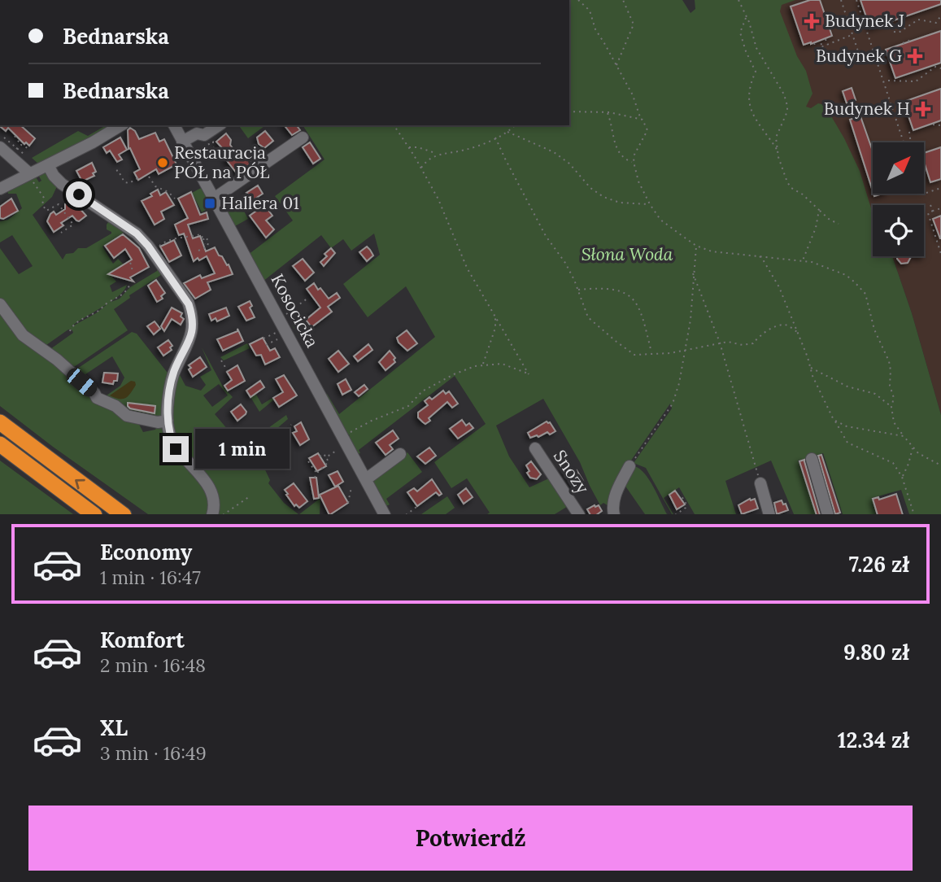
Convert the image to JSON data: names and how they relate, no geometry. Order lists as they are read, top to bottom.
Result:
{
  "streets": {
    "street": ["Kosocicka", "Snozy"]
  },
  "parks": ["Słona Woda"],
  "places": {
    "health": ["Budynek J", "Budynek G", "Budynek H"],
    "other": ["Restauracja PÓŁ na PÓŁ"],
    "transit": ["Hallera 01"]
  },
  "north": "top right",
  "page": {
    "banner": ["Bednarska", "Bednarska"],
    "bubble": "1 min",
    "list": [
      {
        "name": "Economy",
        "note": "1 min · 16:47",
        "value": "7.26 zł"
      },
      {
        "name": "Komfort",
        "note": "2 min · 16:48",
        "value": "9.80 zł"
      },
      {
        "name": "XL",
        "note": "3 min · 16:49",
        "value": "12.34 zł"
      }
    ],
    "buttons": "Potwierdź"
  }
}
